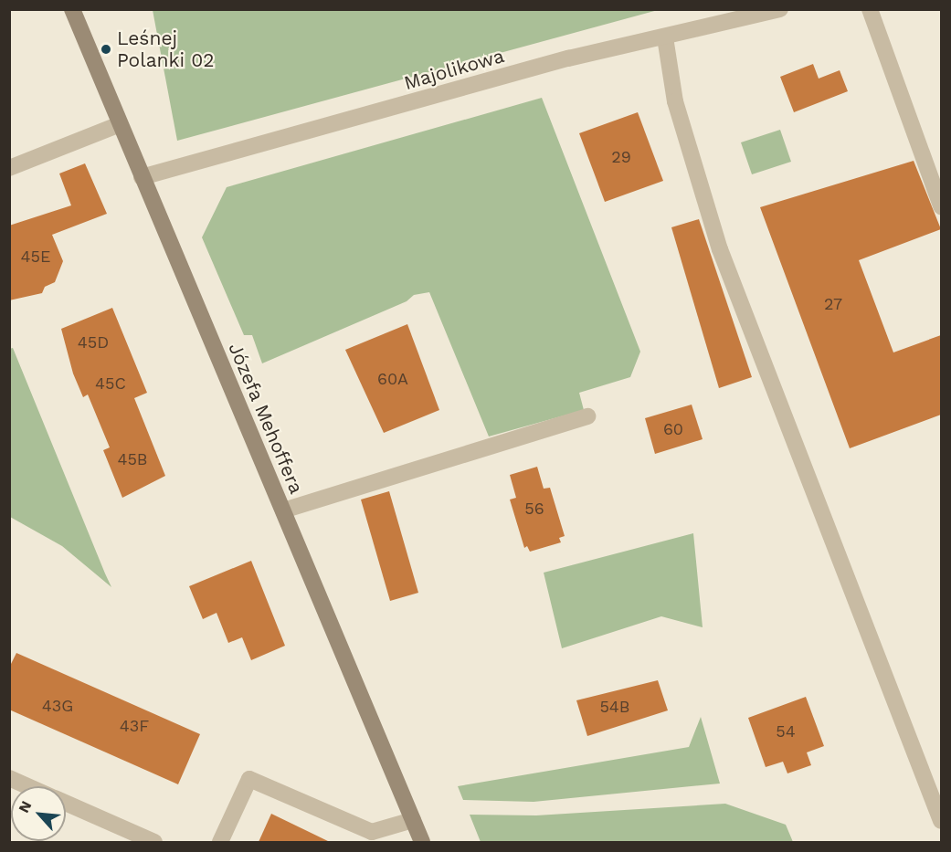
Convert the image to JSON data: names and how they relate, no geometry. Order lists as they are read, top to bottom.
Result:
{
  "streets": {
    "street": ["Majolikowa", "Józefa Mehoffera"]
  },
  "crossings": [
    ["Majolikowa", "Józefa Mehoffera"]
  ],
  "places": ["Leśnej Polanki 02"],
  "house_numbers": [
    "29",
    "45E",
    "27",
    "45D",
    "60A",
    "45C",
    "60",
    "45B",
    "56",
    "43G",
    "54B",
    "43F",
    "54"
  ],
  "north": "top left"
}
